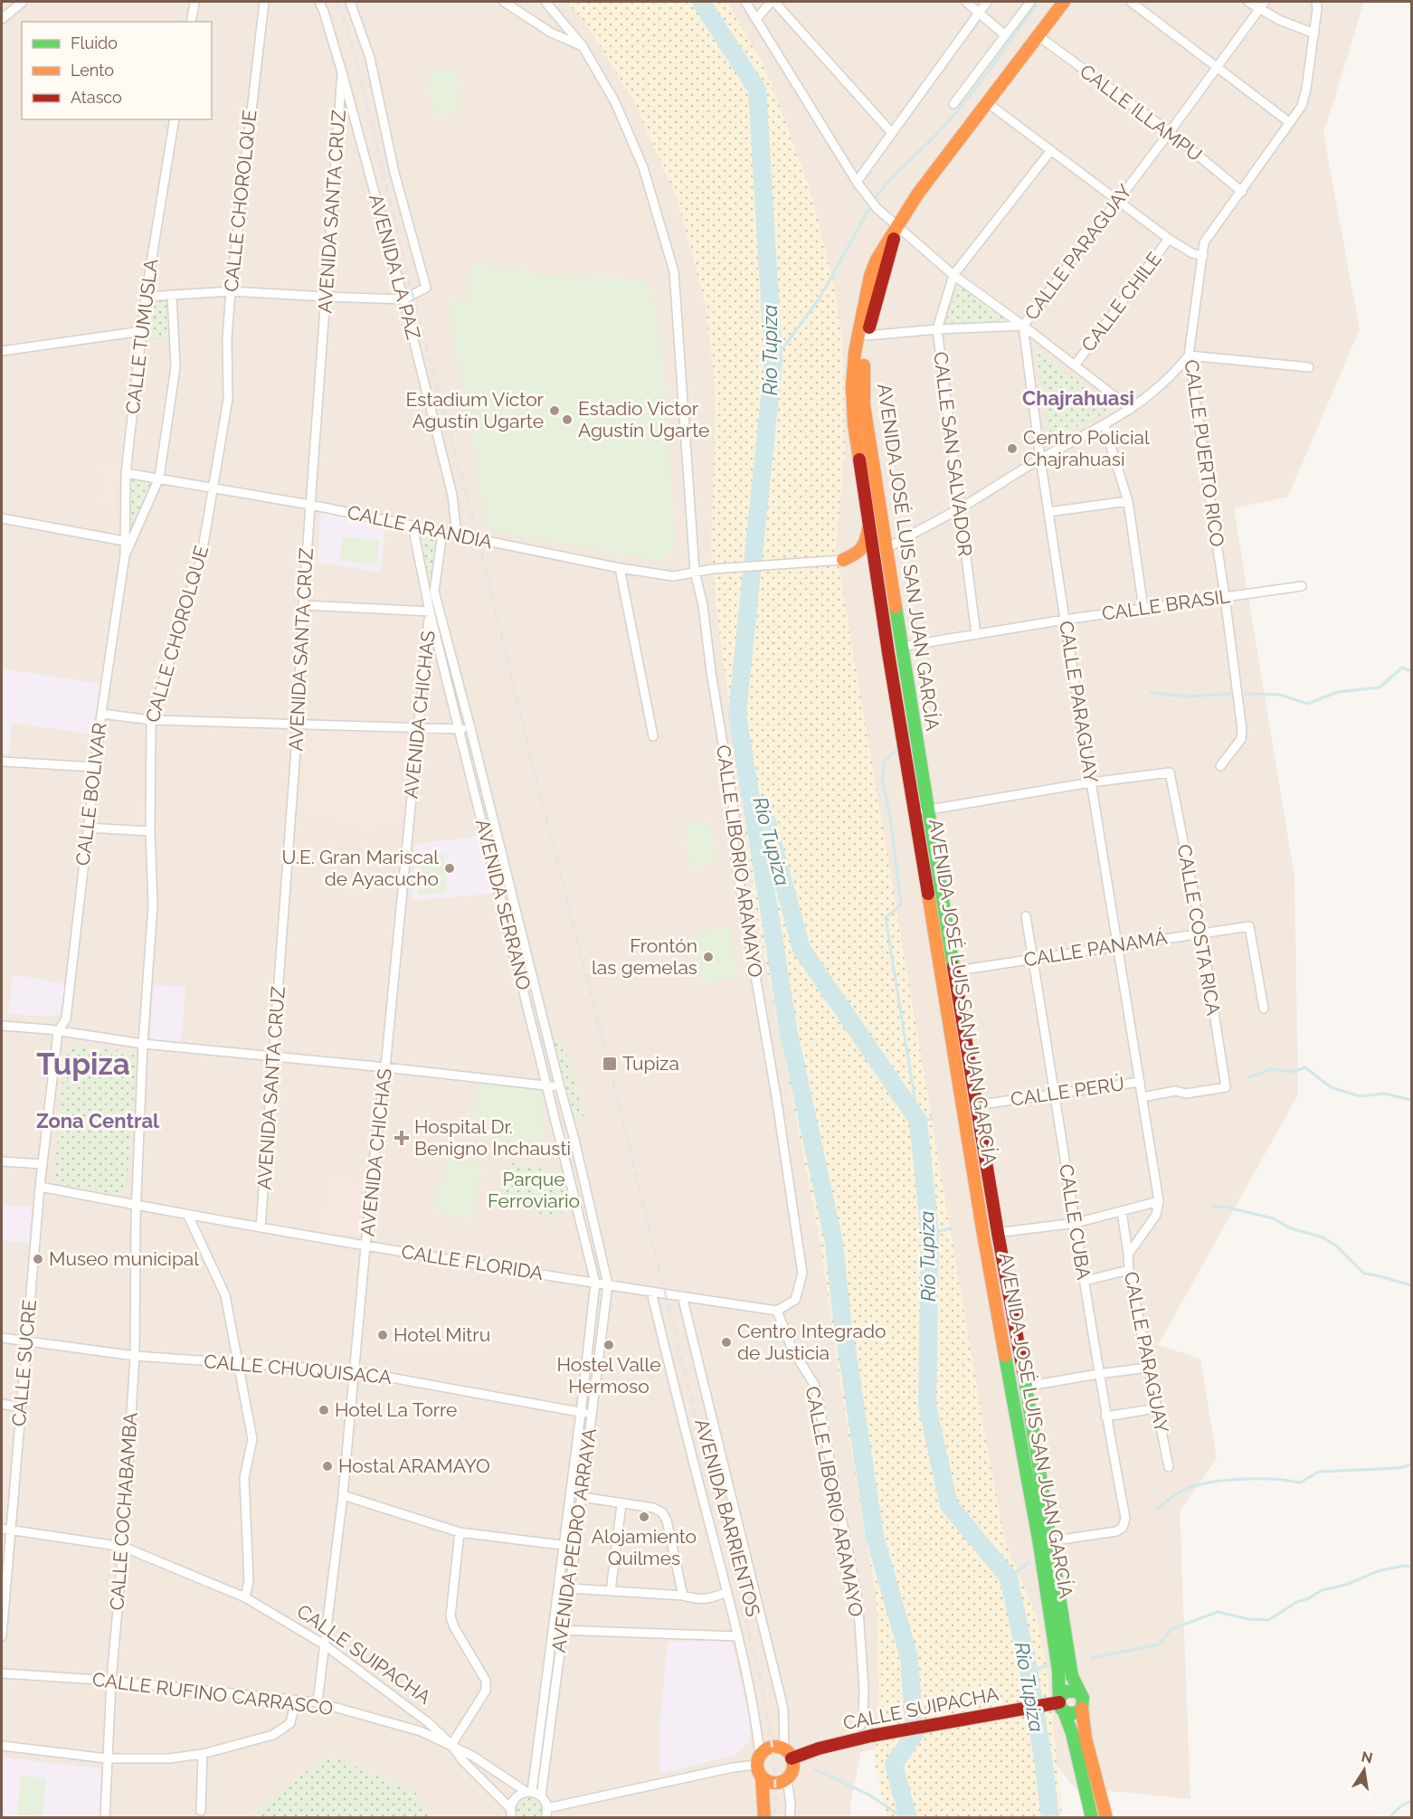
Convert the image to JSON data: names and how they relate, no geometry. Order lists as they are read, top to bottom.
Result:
{
  "streets": {
    "main road": ["AVENIDA JOSÉ LUIS SAN JUAN GARCÍA", "CALLE SUIPACHA"],
    "street": [
      "CALLE ILLAMPU",
      "CALLE CHOROLQUE",
      "AVENIDA SANTA CRUZ",
      "CALLE PARAGUAY",
      "AVENIDA LA PAZ",
      "CALLE CHILE",
      "CALLE TUMUSLA",
      "CALLE PUERTO RICO",
      "CALLE SAN SALVADOR",
      "CALLE ARANDIA",
      "CALLE BRASIL",
      "AVENIDA CHICHAS",
      "CALLE BOLIVAR",
      "CALLE LIBORIO ARAMAYO",
      "AVENIDA SERRANO",
      "CALLE COSTA RICA",
      "CALLE PANAMÁ",
      "CALLE PERÚ",
      "CALLE CUBA",
      "CALLE FLORIDA",
      "CALLE SUCRE",
      "CALLE CHUQUISACA",
      "CALLE COCHABAMBA",
      "AVENIDA BARRIENTOS",
      "AVENIDA PEDRO ARRAYA",
      "CALLE RUFINO CARRASCO"
    ]
  },
  "crossings": [
    ["CALLE ILLAMPU", "CALLE PARAGUAY"],
    ["CALLE ILLAMPU", "CALLE PUERTO RICO"],
    ["CALLE CHOROLQUE", "CALLE ARANDIA"],
    ["CALLE CHOROLQUE", "CALLE FLORIDA"],
    ["CALLE CHOROLQUE", "CALLE COCHABAMBA"],
    ["AVENIDA SANTA CRUZ", "AVENIDA LA PAZ"],
    ["AVENIDA SANTA CRUZ", "CALLE ARANDIA"],
    ["AVENIDA SANTA CRUZ", "CALLE FLORIDA"],
    ["CALLE PARAGUAY", "CALLE BRASIL"],
    ["CALLE PARAGUAY", "CALLE COSTA RICA"],
    ["CALLE PARAGUAY", "CALLE PANAMÁ"],
    ["CALLE PARAGUAY", "CALLE PERÚ"],
    ["AVENIDA LA PAZ", "CALLE ARANDIA"],
    ["CALLE TUMUSLA", "CALLE ARANDIA"],
    ["CALLE TUMUSLA", "CALLE BOLIVAR"],
    ["CALLE PUERTO RICO", "CALLE BRASIL"],
    ["CALLE SAN SALVADOR", "CALLE BRASIL"],
    ["CALLE ARANDIA", "CALLE LIBORIO ARAMAYO"],
    ["CALLE ARANDIA", "AVENIDA SERRANO"],
    ["AVENIDA JOSÉ LUIS SAN JUAN GARCÍA", "CALLE BRASIL"],
    ["AVENIDA JOSÉ LUIS SAN JUAN GARCÍA", "CALLE PANAMÁ"],
    ["AVENIDA JOSÉ LUIS SAN JUAN GARCÍA", "CALLE PERÚ"],
    ["AVENIDA JOSÉ LUIS SAN JUAN GARCÍA", "CALLE CUBA"],
    ["AVENIDA JOSÉ LUIS SAN JUAN GARCÍA", "CALLE SUIPACHA"],
    ["AVENIDA CHICHAS", "AVENIDA SERRANO"],
    ["AVENIDA CHICHAS", "CALLE FLORIDA"],
    ["AVENIDA CHICHAS", "CALLE CHUQUISACA"],
    ["AVENIDA CHICHAS", "CALLE SUIPACHA"],
    ["AVENIDA CHICHAS", "CALLE RUFINO CARRASCO"],
    ["CALLE BOLIVAR", "CALLE SUCRE"],
    ["CALLE LIBORIO ARAMAYO", "CALLE FLORIDA"],
    ["AVENIDA SERRANO", "CALLE FLORIDA"],
    ["AVENIDA SERRANO", "AVENIDA PEDRO ARRAYA"],
    ["CALLE COSTA RICA", "CALLE PANAMÁ"],
    ["CALLE COSTA RICA", "CALLE PERÚ"],
    ["CALLE PANAMÁ", "CALLE CUBA"],
    ["CALLE PERÚ", "CALLE CUBA"],
    ["CALLE FLORIDA", "CALLE SUCRE"],
    ["CALLE FLORIDA", "CALLE COCHABAMBA"],
    ["CALLE FLORIDA", "AVENIDA BARRIENTOS"],
    ["CALLE FLORIDA", "AVENIDA PEDRO ARRAYA"],
    ["CALLE SUCRE", "CALLE CHUQUISACA"],
    ["CALLE SUCRE", "CALLE SUIPACHA"],
    ["CALLE CHUQUISACA", "CALLE COCHABAMBA"],
    ["CALLE CHUQUISACA", "AVENIDA PEDRO ARRAYA"],
    ["CALLE COCHABAMBA", "CALLE SUIPACHA"],
    ["CALLE COCHABAMBA", "CALLE RUFINO CARRASCO"],
    ["AVENIDA BARRIENTOS", "CALLE SUIPACHA"],
    ["AVENIDA PEDRO ARRAYA", "CALLE SUIPACHA"],
    ["CALLE SUIPACHA", "CALLE RUFINO CARRASCO"]
  ],
  "districts": ["Chajrahuasi", "Tupiza", "Zona Central"],
  "water": ["Río Tupiza"],
  "parks": ["Parque Ferroviario"],
  "places": {
    "other": [
      "Estadium Víctor Agustín Ugarte",
      "Estadio Victor Agustín Ugarte",
      "Centro Policial Chajrahuasi",
      "U.E. Gran Mariscal de Ayacucho",
      "Frontón las gemelas",
      "Museo municipal",
      "Hotel Mitru",
      "Centro Integrado de Justicia",
      "Hostel Valle Hermoso",
      "Hotel La Torre",
      "Hostal ARAMAYO",
      "Alojamiento Quilmes"
    ],
    "transit": ["Tupiza"],
    "health": ["Hospital Dr. Benigno Inchausti"]
  },
  "legend": ["Fluido", "Lento", "Atasco"],
  "north": "top"
}
